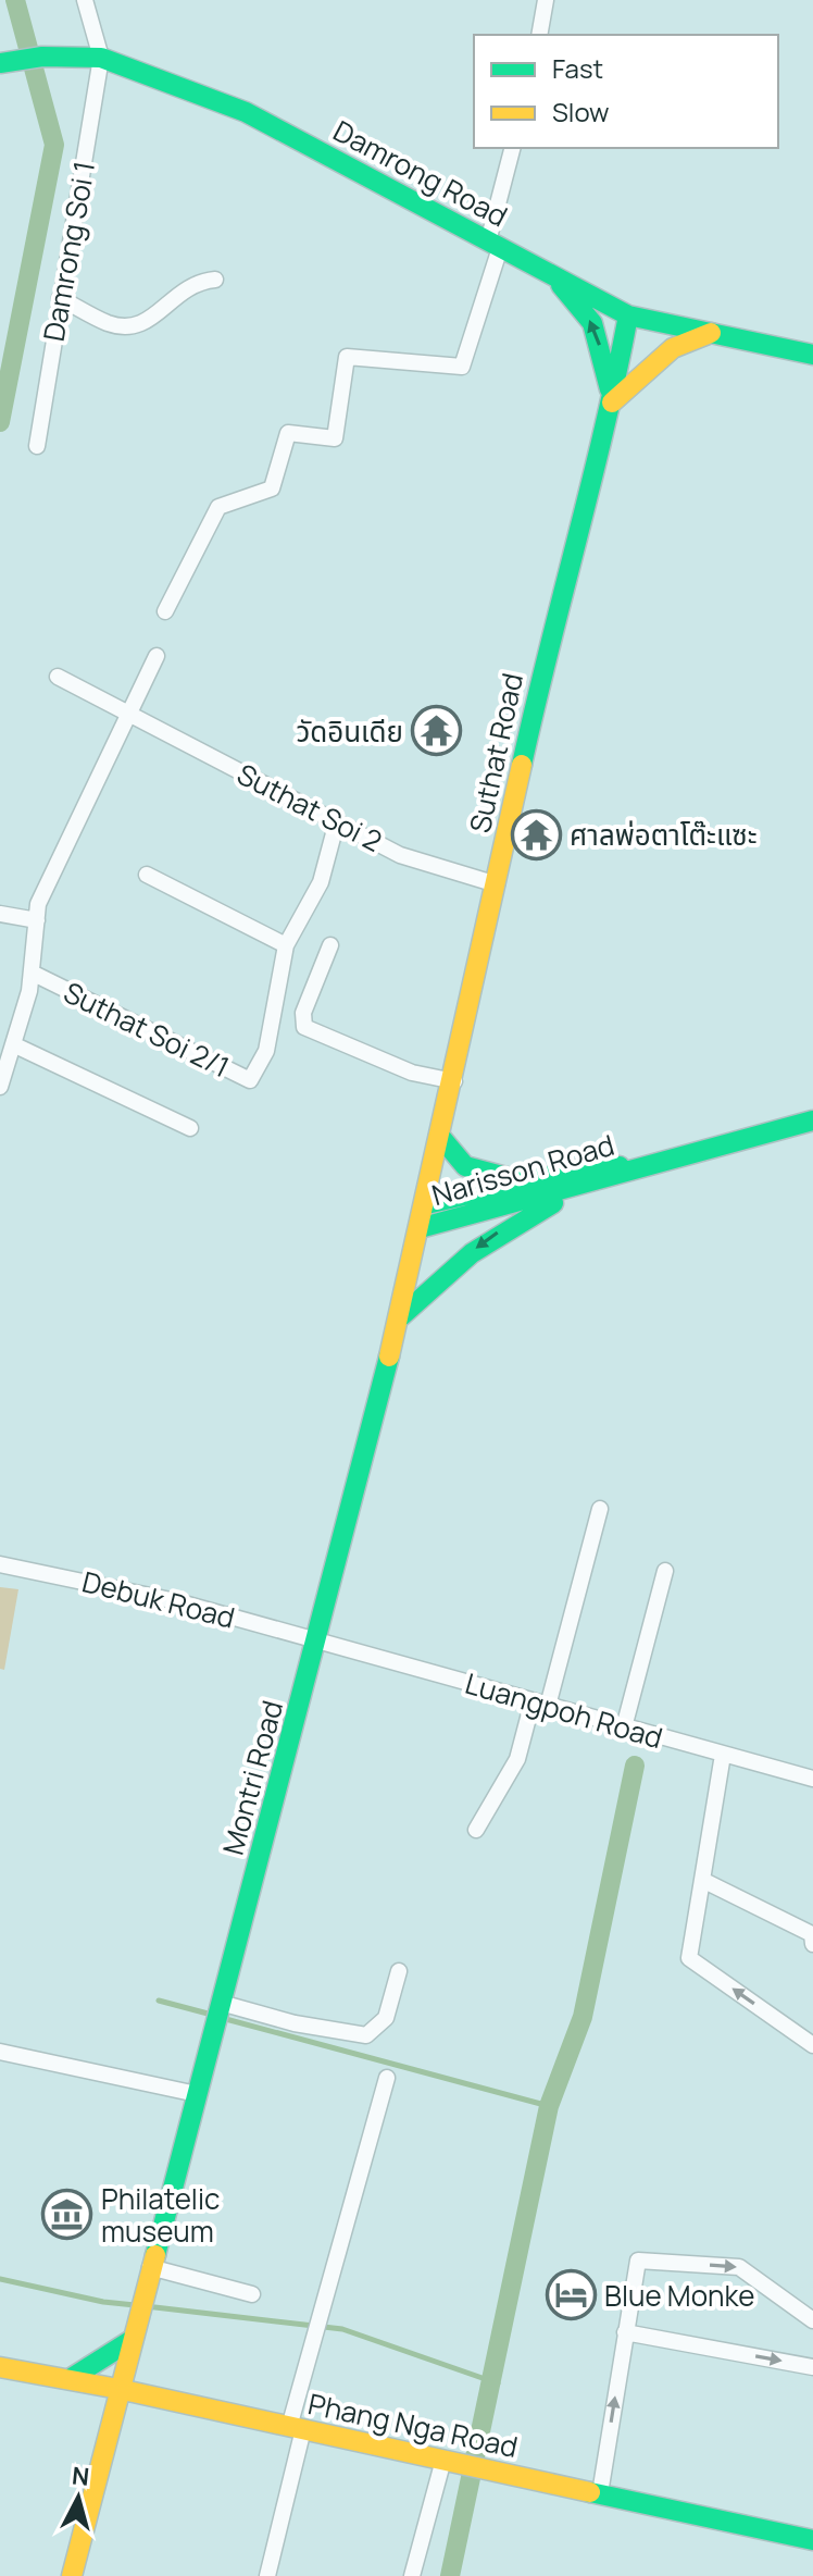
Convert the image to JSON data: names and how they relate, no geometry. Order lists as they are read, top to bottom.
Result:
{
  "streets": {
    "street": [
      "Damrong Road",
      "Damrong Soi 1",
      "Suthat Road",
      "Suthat Soi 2",
      "Suthat Soi 2/1",
      "Narisson Road",
      "Debuk Road",
      "Luangpoh Road",
      "Montri Road",
      "Phang Nga Road"
    ]
  },
  "crossings": [
    ["Damrong Road", "Damrong Soi 1"],
    ["Damrong Road", "Suthat Road"],
    ["Suthat Road", "Suthat Soi 2"],
    ["Suthat Road", "Narisson Road"],
    ["Suthat Road", "Montri Road"],
    ["Suthat Soi 2", "Suthat Soi 2/1"],
    ["Narisson Road", "Montri Road"],
    ["Debuk Road", "Luangpoh Road"],
    ["Debuk Road", "Montri Road"],
    ["Luangpoh Road", "Montri Road"],
    ["Montri Road", "Phang Nga Road"]
  ],
  "places": {
    "temple": ["วัดอินเดีย", "ศาลพ่อตาโต๊ะแซะ"],
    "museum": ["Philatelic museum"],
    "hotel": ["Blue Monke"]
  },
  "legend": ["Fast", "Slow"],
  "north": "top"
}
